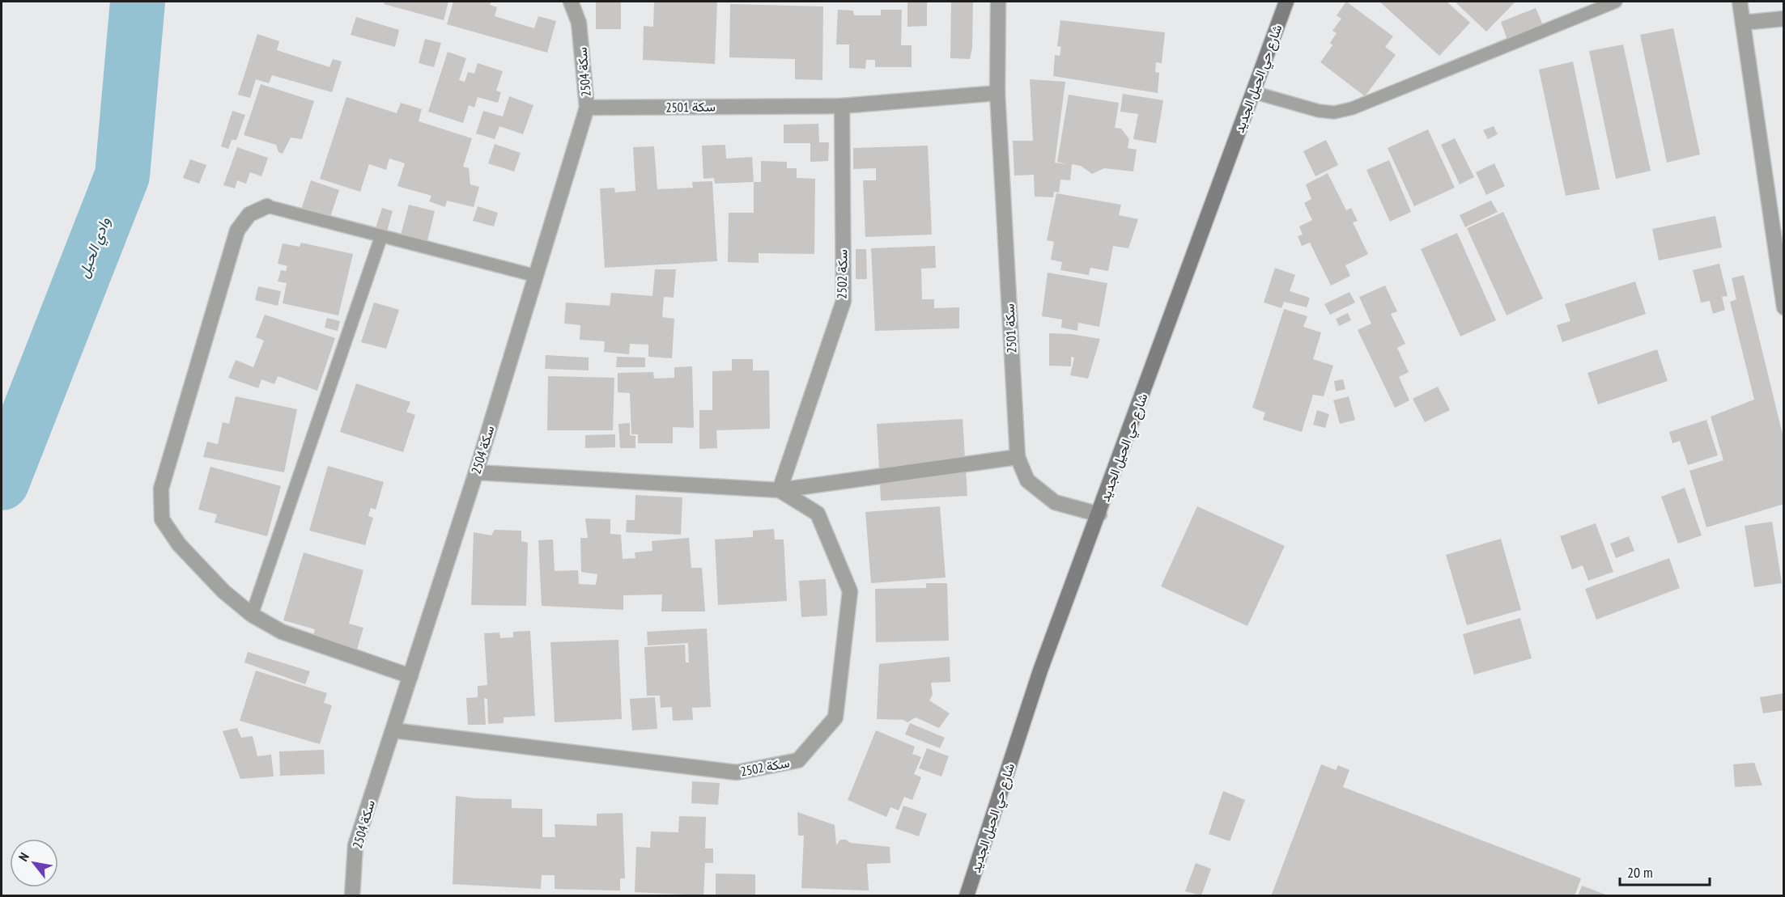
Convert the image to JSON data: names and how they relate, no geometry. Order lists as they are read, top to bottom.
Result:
{
  "streets": {
    "street": [
      "سكة 2504",
      "شارع حي الحيل الجديد",
      "سكة 2501",
      "سكة 2502"
    ]
  },
  "crossings": [
    ["سكة 2504", "سكة 2501"],
    ["سكة 2504", "سكة 2502"],
    ["شارع حي الحيل الجديد", "سكة 2501"],
    ["سكة 2501", "سكة 2502"]
  ],
  "water": ["وادي الحيل"],
  "scale_bar": "20 m",
  "north": "top left"
}
